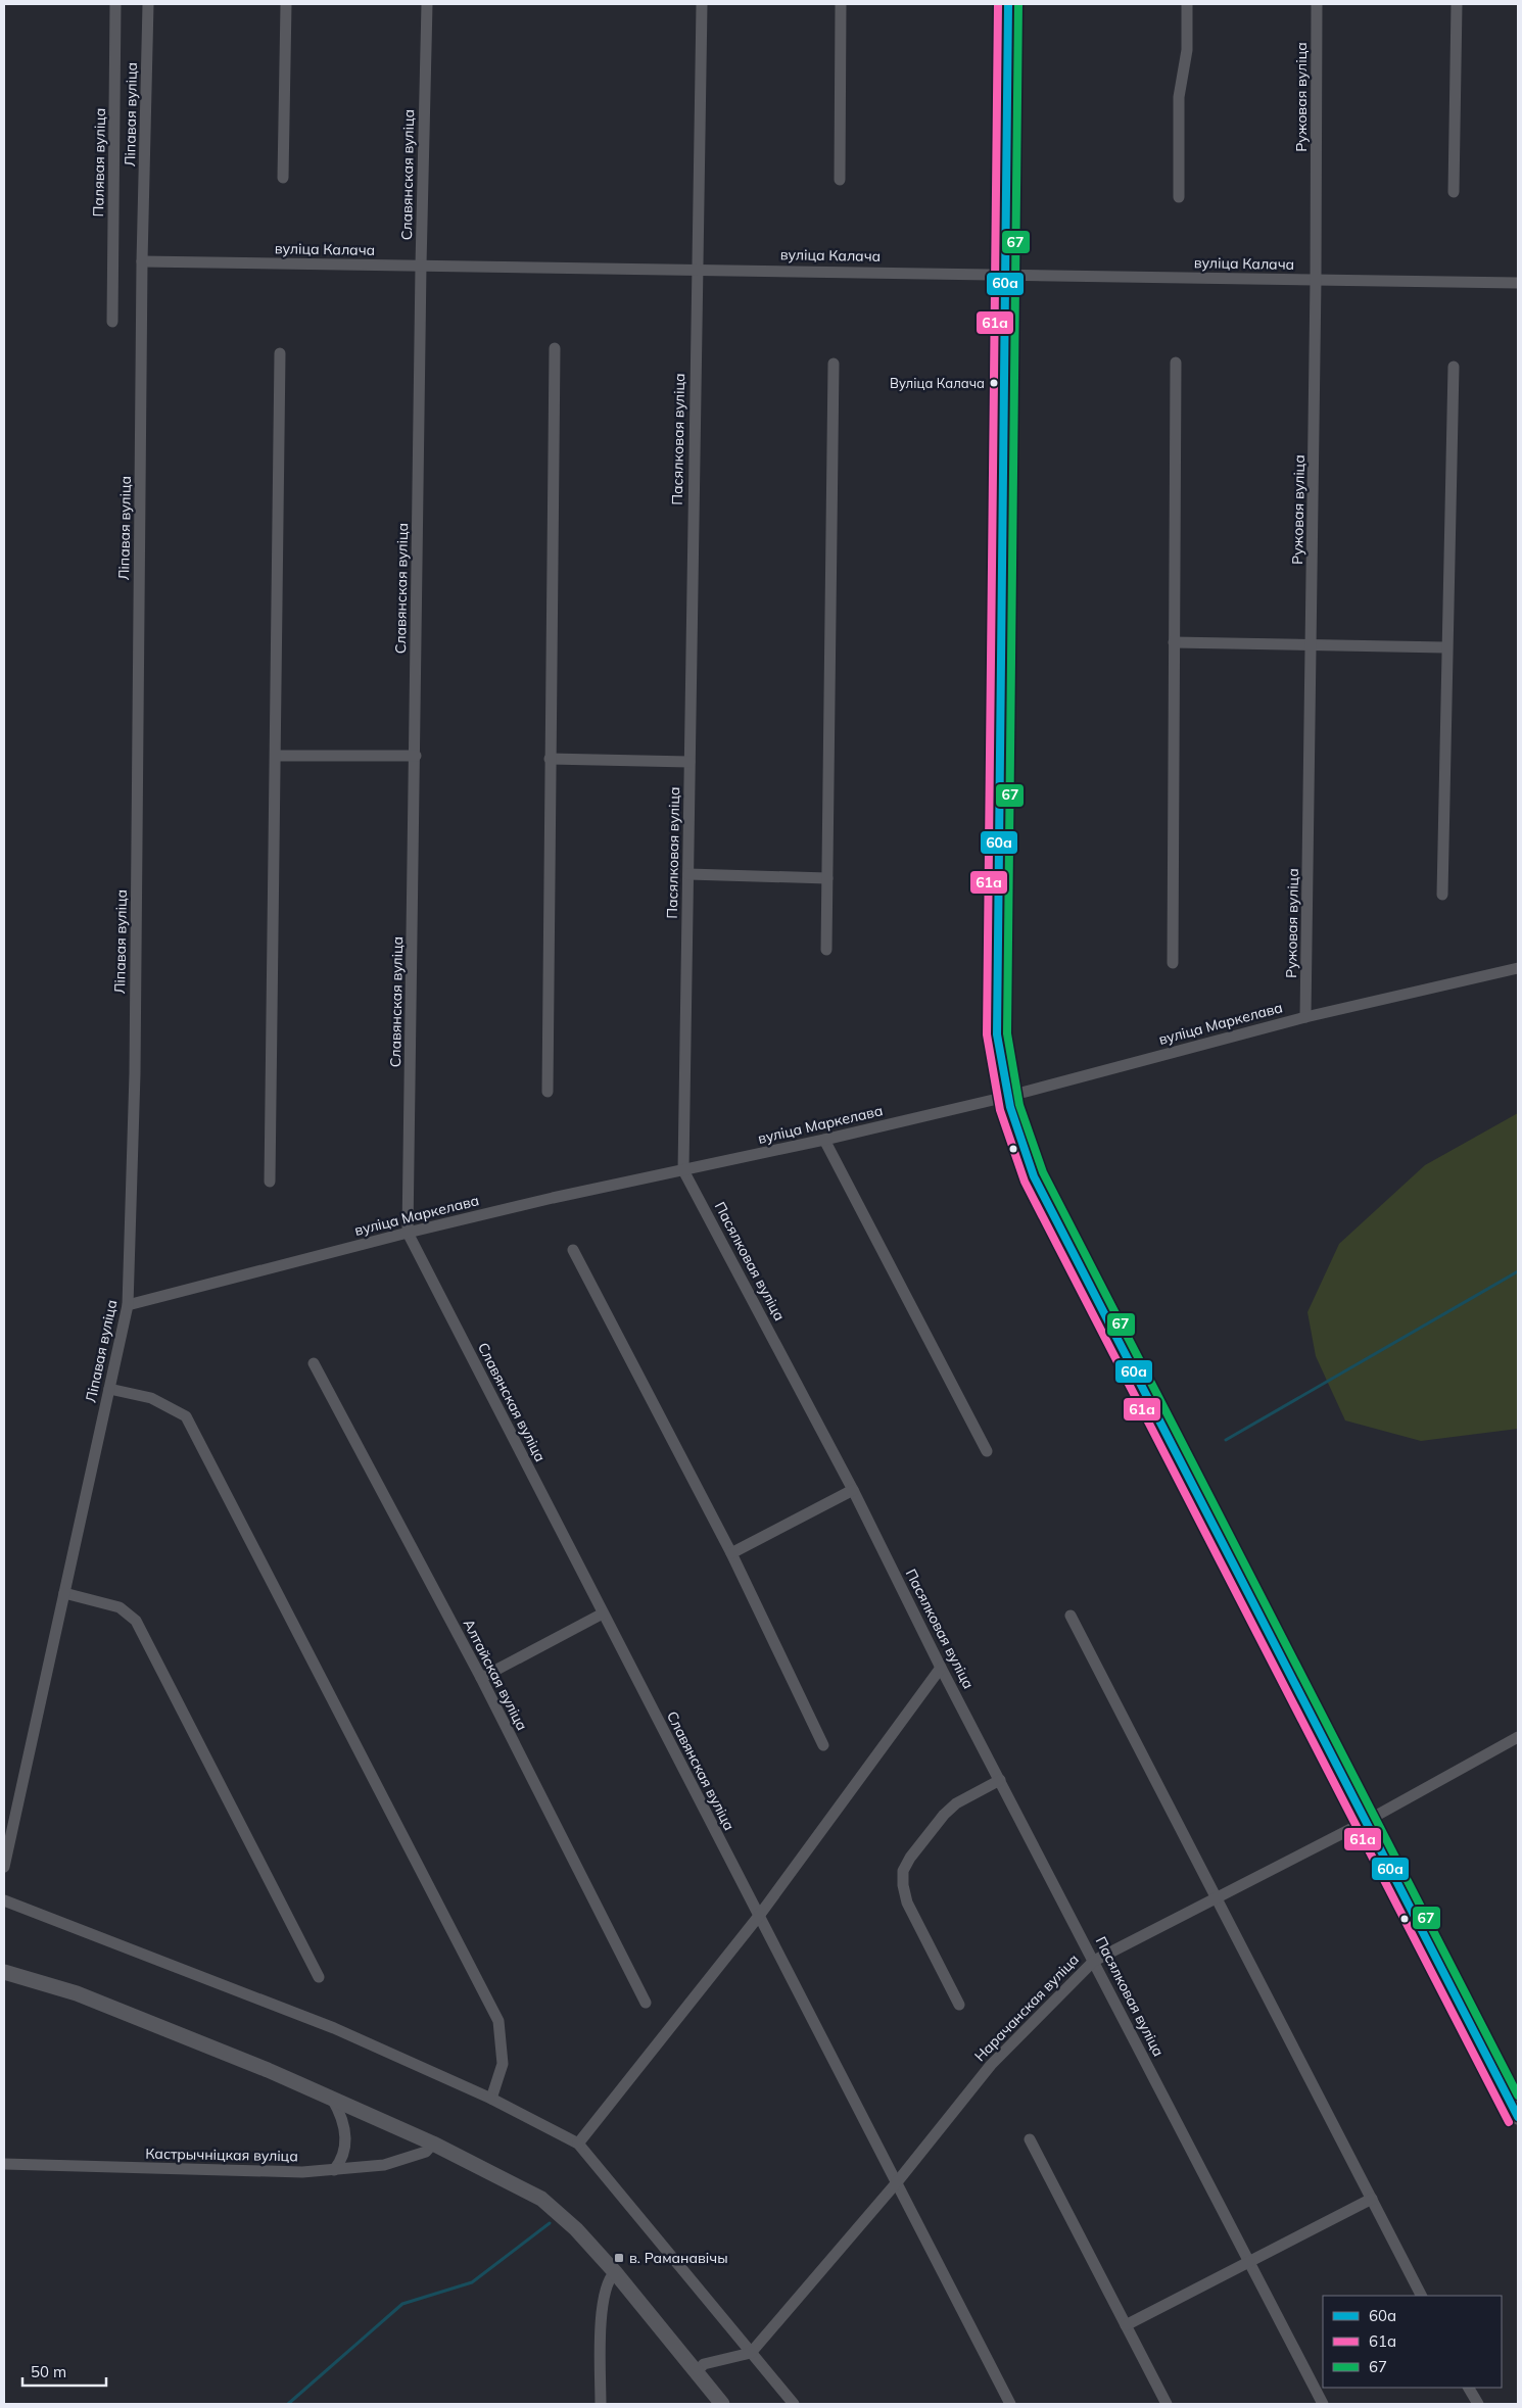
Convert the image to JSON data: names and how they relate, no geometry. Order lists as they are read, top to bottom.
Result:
{
  "streets": {
    "street": [
      "Ружовая вуліца",
      "Ліпавая вуліца",
      "Палявая вуліца",
      "Славянская вуліца",
      "вуліца Калача",
      "Пасялковая вуліца",
      "вуліца Маркелава",
      "Алтайская вуліца",
      "Нарачанская вуліца",
      "Кастрычніцкая вуліца"
    ]
  },
  "crossings": [
    ["Ружовая вуліца", "вуліца Калача"],
    ["Ружовая вуліца", "вуліца Маркелава"],
    ["Ліпавая вуліца", "вуліца Калача"],
    ["Ліпавая вуліца", "вуліца Маркелава"],
    ["Славянская вуліца", "вуліца Калача"],
    ["Славянская вуліца", "вуліца Маркелава"],
    ["Славянская вуліца", "Нарачанская вуліца"],
    ["вуліца Калача", "Пасялковая вуліца"],
    ["Пасялковая вуліца", "вуліца Маркелава"],
    ["Пасялковая вуліца", "Нарачанская вуліца"]
  ],
  "places": {
    "other": ["Вуліца Калача"],
    "transit": ["в. Раманавічы"]
  },
  "lines": ["transit line 60а", "transit line 61а", "transit line 67"],
  "legend": ["60а", "61а", "67"],
  "scale_bar": "50 m"
}
